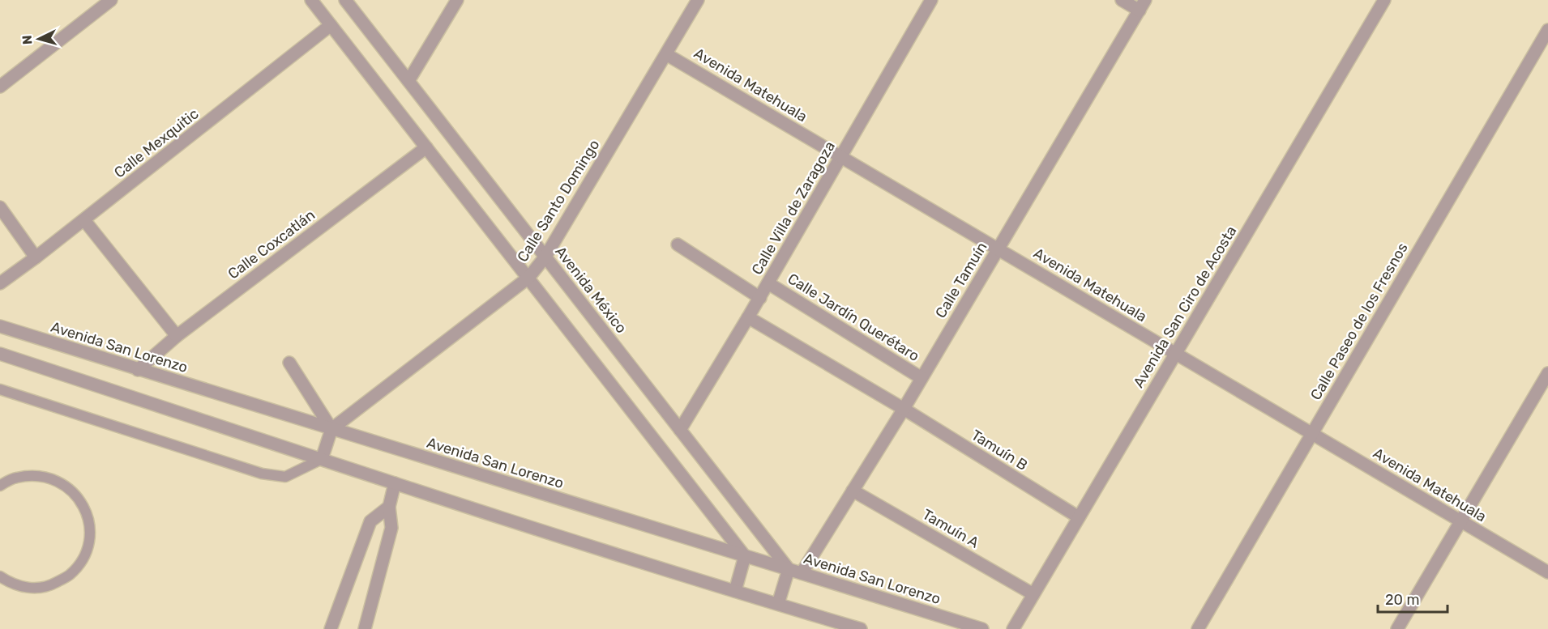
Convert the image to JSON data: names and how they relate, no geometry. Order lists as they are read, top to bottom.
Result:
{
  "streets": {
    "street": [
      "Avenida Matehuala",
      "Calle Mexquitic",
      "Calle Santo Domingo",
      "Calle Villa de Zaragoza",
      "Calle Coxcatlán",
      "Calle Tamuín",
      "Avenida México",
      "Avenida San Ciro de Acosta",
      "Calle Jardín Querétaro",
      "Calle Paseo de los Fresnos",
      "Avenida San Lorenzo",
      "Tamuín B",
      "Tamuín A"
    ]
  },
  "crossings": [
    ["Avenida Matehuala", "Calle Santo Domingo"],
    ["Avenida Matehuala", "Calle Villa de Zaragoza"],
    ["Avenida Matehuala", "Calle Tamuín"],
    ["Avenida Matehuala", "Avenida San Ciro de Acosta"],
    ["Avenida Matehuala", "Calle Paseo de los Fresnos"],
    ["Calle Santo Domingo", "Avenida México"],
    ["Calle Santo Domingo", "Avenida San Lorenzo"],
    ["Calle Villa de Zaragoza", "Avenida México"],
    ["Calle Villa de Zaragoza", "Calle Jardín Querétaro"],
    ["Calle Coxcatlán", "Avenida San Lorenzo"],
    ["Calle Tamuín", "Calle Jardín Querétaro"],
    ["Calle Tamuín", "Avenida San Lorenzo"],
    ["Calle Tamuín", "Tamuín B"],
    ["Calle Tamuín", "Tamuín A"],
    ["Avenida México", "Avenida San Lorenzo"],
    ["Avenida San Ciro de Acosta", "Tamuín B"],
    ["Avenida San Ciro de Acosta", "Tamuín A"]
  ],
  "scale_bar": "20 m",
  "north": "left"
}
